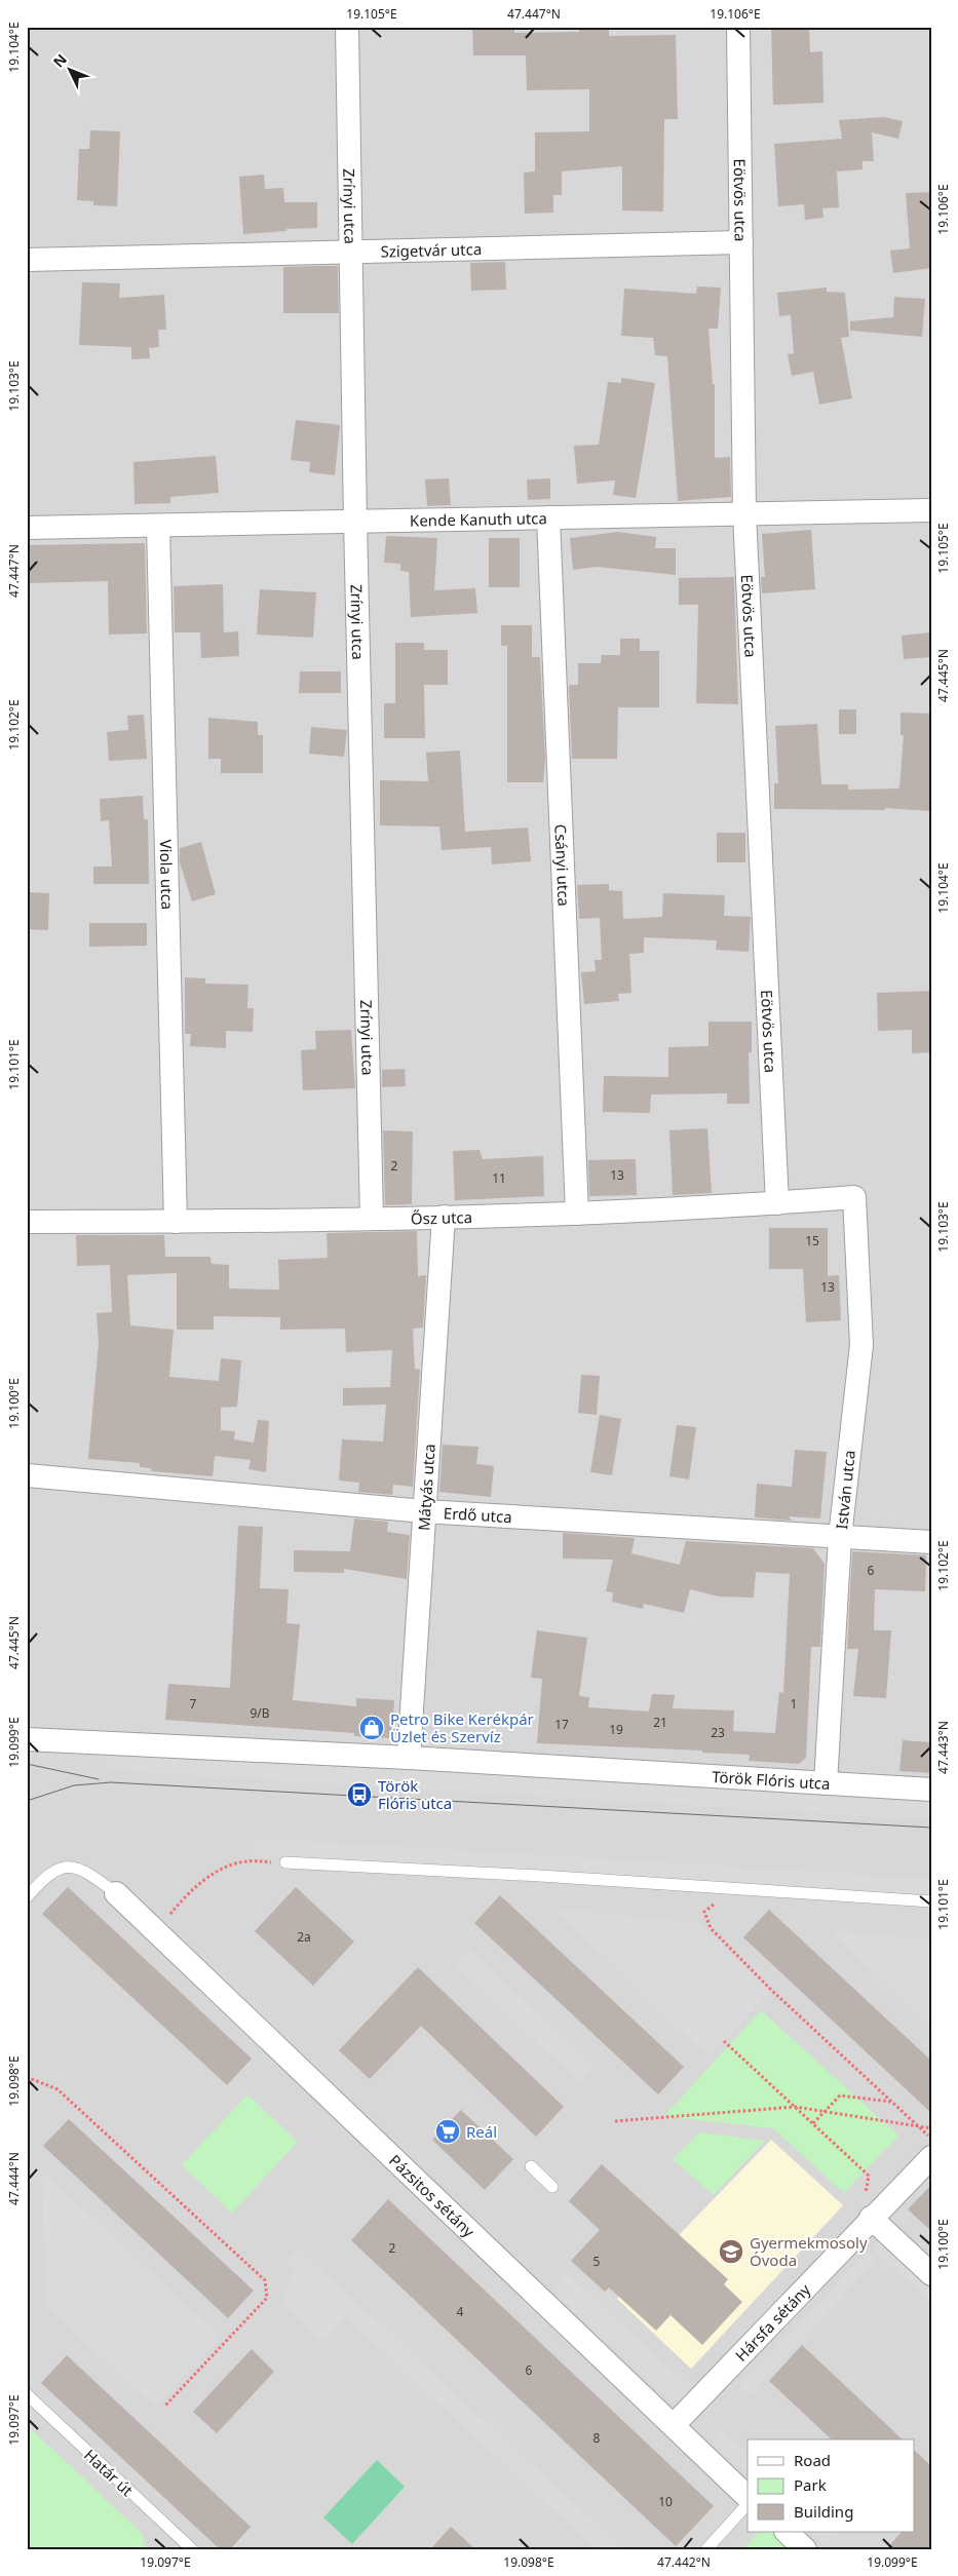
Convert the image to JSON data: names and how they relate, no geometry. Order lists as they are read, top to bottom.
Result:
{
  "streets": {
    "street": [
      "Eötvös utca",
      "Zrínyi utca",
      "Szigetvár utca",
      "Kende Kanuth utca",
      "Csányi utca",
      "Viola utca",
      "Ősz utca",
      "Mátyás utca",
      "István utca",
      "Erdő utca",
      "Török Flóris utca",
      "Pázsitos sétány",
      "Hársfa sétány"
    ],
    "lane": ["Határ út"]
  },
  "crossings": [
    ["Eötvös utca", "Szigetvár utca"],
    ["Eötvös utca", "Kende Kanuth utca"],
    ["Eötvös utca", "Ősz utca"],
    ["Zrínyi utca", "Szigetvár utca"],
    ["Zrínyi utca", "Kende Kanuth utca"],
    ["Zrínyi utca", "Ősz utca"],
    ["Kende Kanuth utca", "Csányi utca"],
    ["Kende Kanuth utca", "Viola utca"],
    ["Csányi utca", "Ősz utca"],
    ["Viola utca", "Ősz utca"],
    ["Ősz utca", "Mátyás utca"],
    ["Ősz utca", "István utca"],
    ["Mátyás utca", "Erdő utca"],
    ["Mátyás utca", "Török Flóris utca"],
    ["István utca", "Erdő utca"],
    ["István utca", "Török Flóris utca"],
    ["Pázsitos sétány", "Hársfa sétány"]
  ],
  "places": {
    "shop": ["Petro Bike Kerékpár Üzlet és Szervíz"],
    "bus stop": ["Török Flóris utca"],
    "supermarket": ["Reál"],
    "school or university": ["Gyermekmosoly Óvoda"]
  },
  "house_numbers": [
    "2",
    "13",
    "11",
    "15",
    "13",
    "6",
    "7",
    "1",
    "9/B",
    "21",
    "17",
    "19",
    "23",
    "2a",
    "2",
    "5",
    "4",
    "6",
    "8",
    "10"
  ],
  "legend": ["Road", "Park", "Building"],
  "north": "top left",
  "coordinates": [
    "19.105°E",
    "47.447°N",
    "19.106°E",
    "19.104°E",
    "19.103°E",
    "47.445°N",
    "19.102°E",
    "19.101°E",
    "19.100°E",
    "19.099°E",
    "47.443°N",
    "19.098°E",
    "47.444°N",
    "19.097°E",
    "47.442°N"
  ]
}
